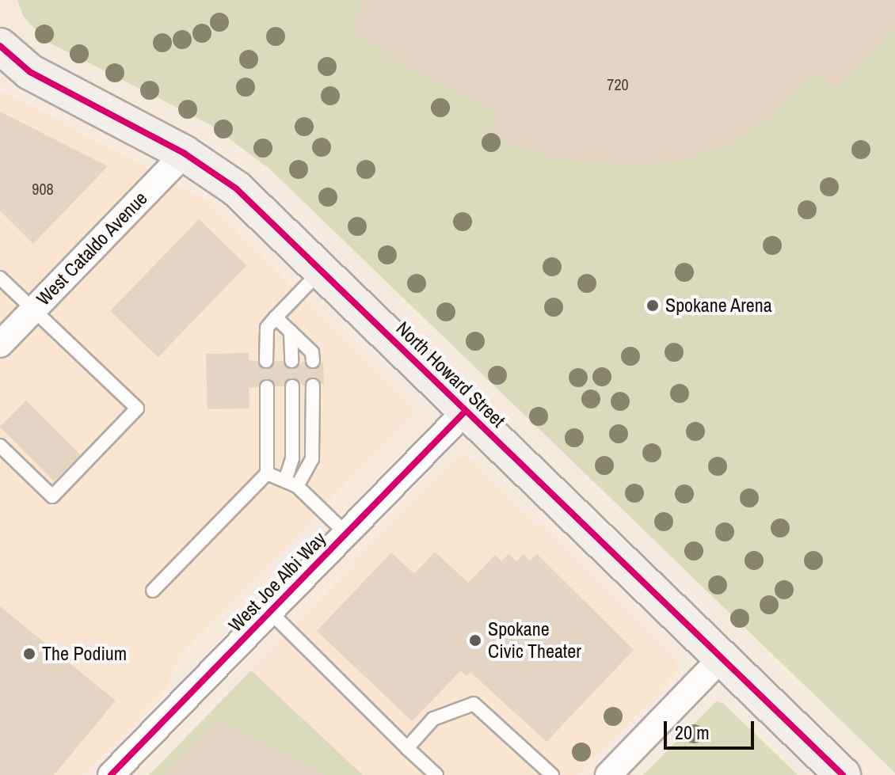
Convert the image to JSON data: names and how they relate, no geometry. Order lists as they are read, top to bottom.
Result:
{
  "streets": {
    "street": ["West Cataldo Avenue", "North Howard Street", "West Joe Albi Way"]
  },
  "crossings": [
    ["West Cataldo Avenue", "North Howard Street"],
    ["North Howard Street", "West Joe Albi Way"]
  ],
  "places": ["Spokane Arena", "Spokane Civic Theater", "The Podium"],
  "house_numbers": ["720", "908"],
  "scale_bar": "20 m"
}
